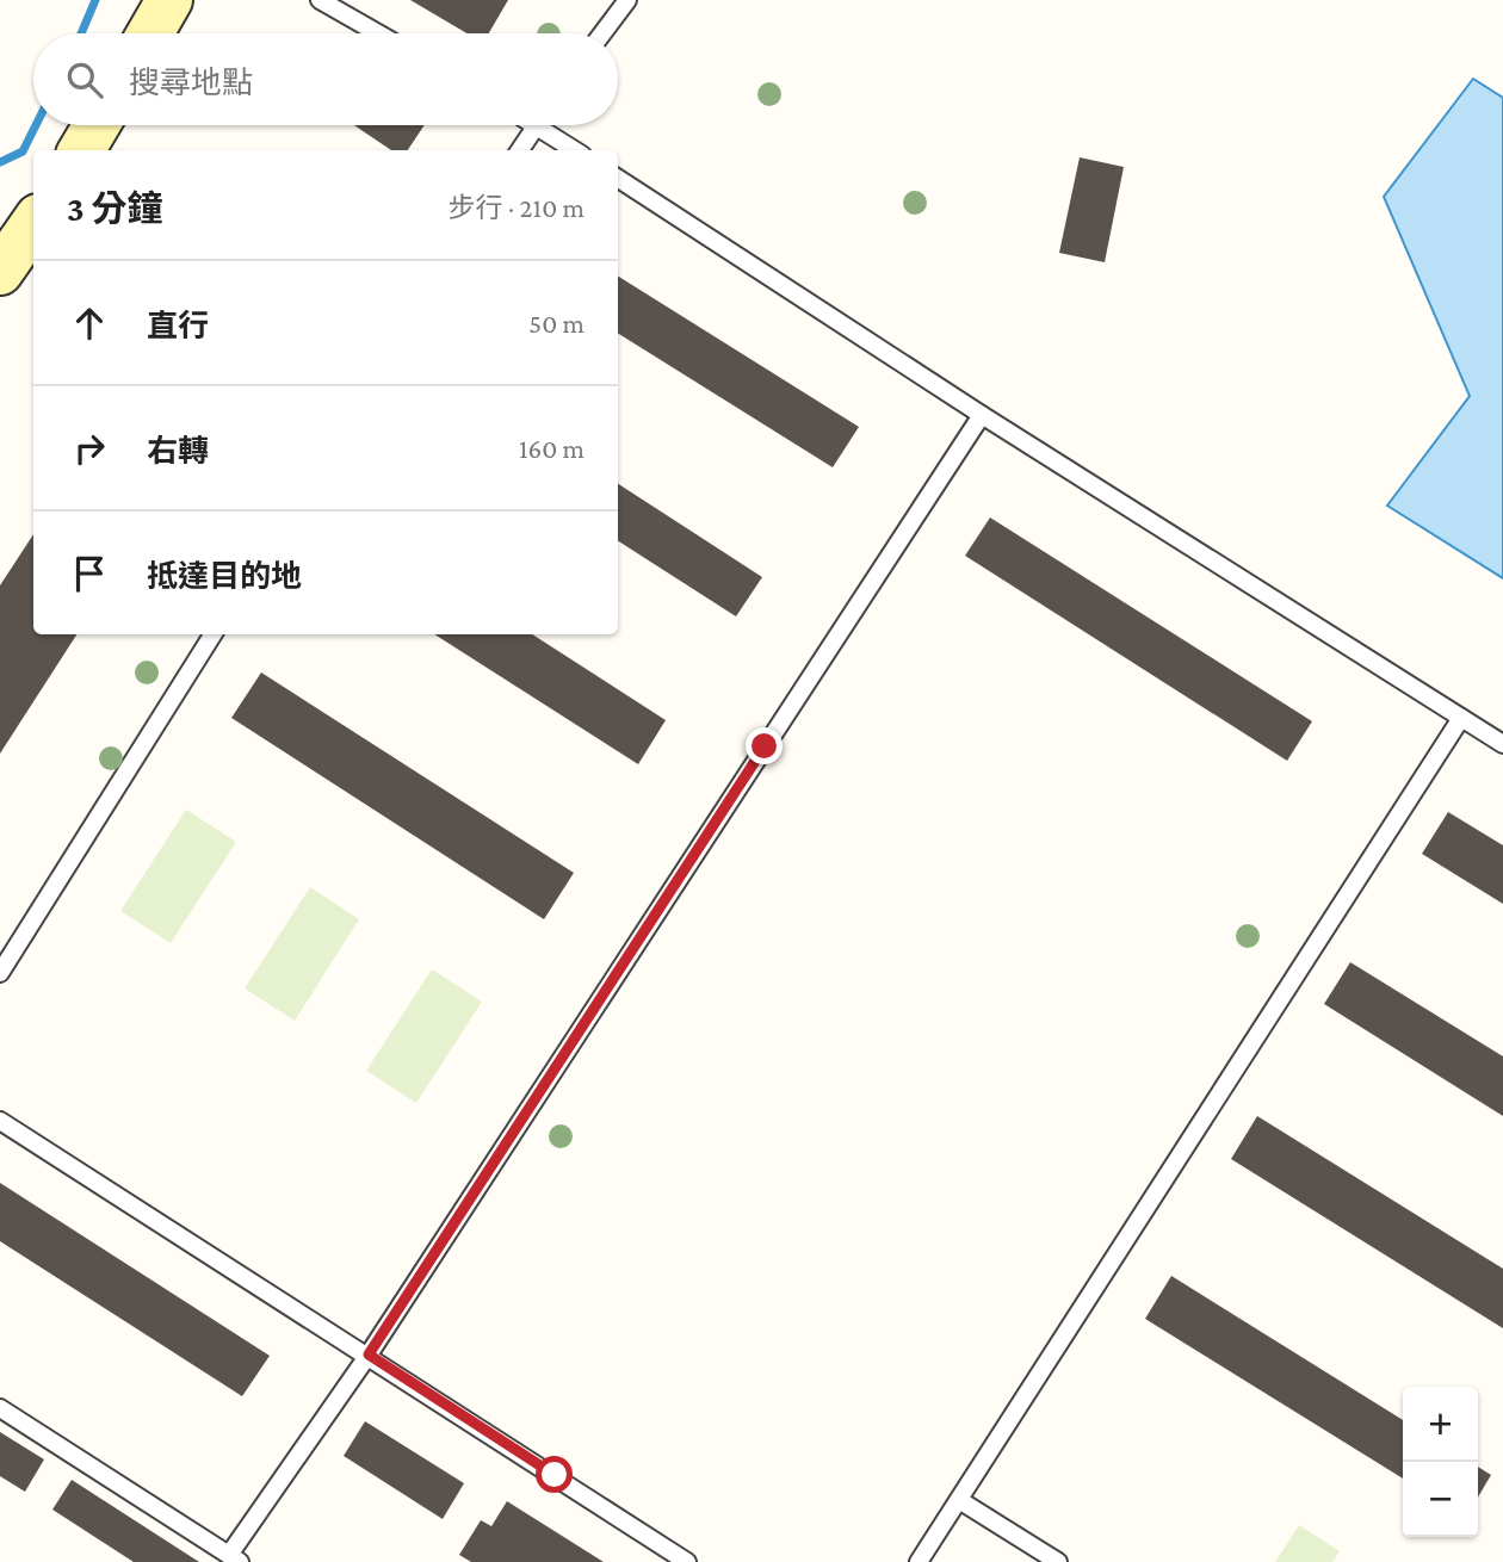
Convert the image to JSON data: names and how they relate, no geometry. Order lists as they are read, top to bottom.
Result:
{
  "page": {
    "search": "搜尋地點",
    "heading": ["3 分鐘", "步行 · 210 m"],
    "list": [
      ["直行", "50 m"],
      ["右轉", "160 m"],
      "抵達目的地"
    ],
    "map_buttons": ["+", "−"]
  }
}
